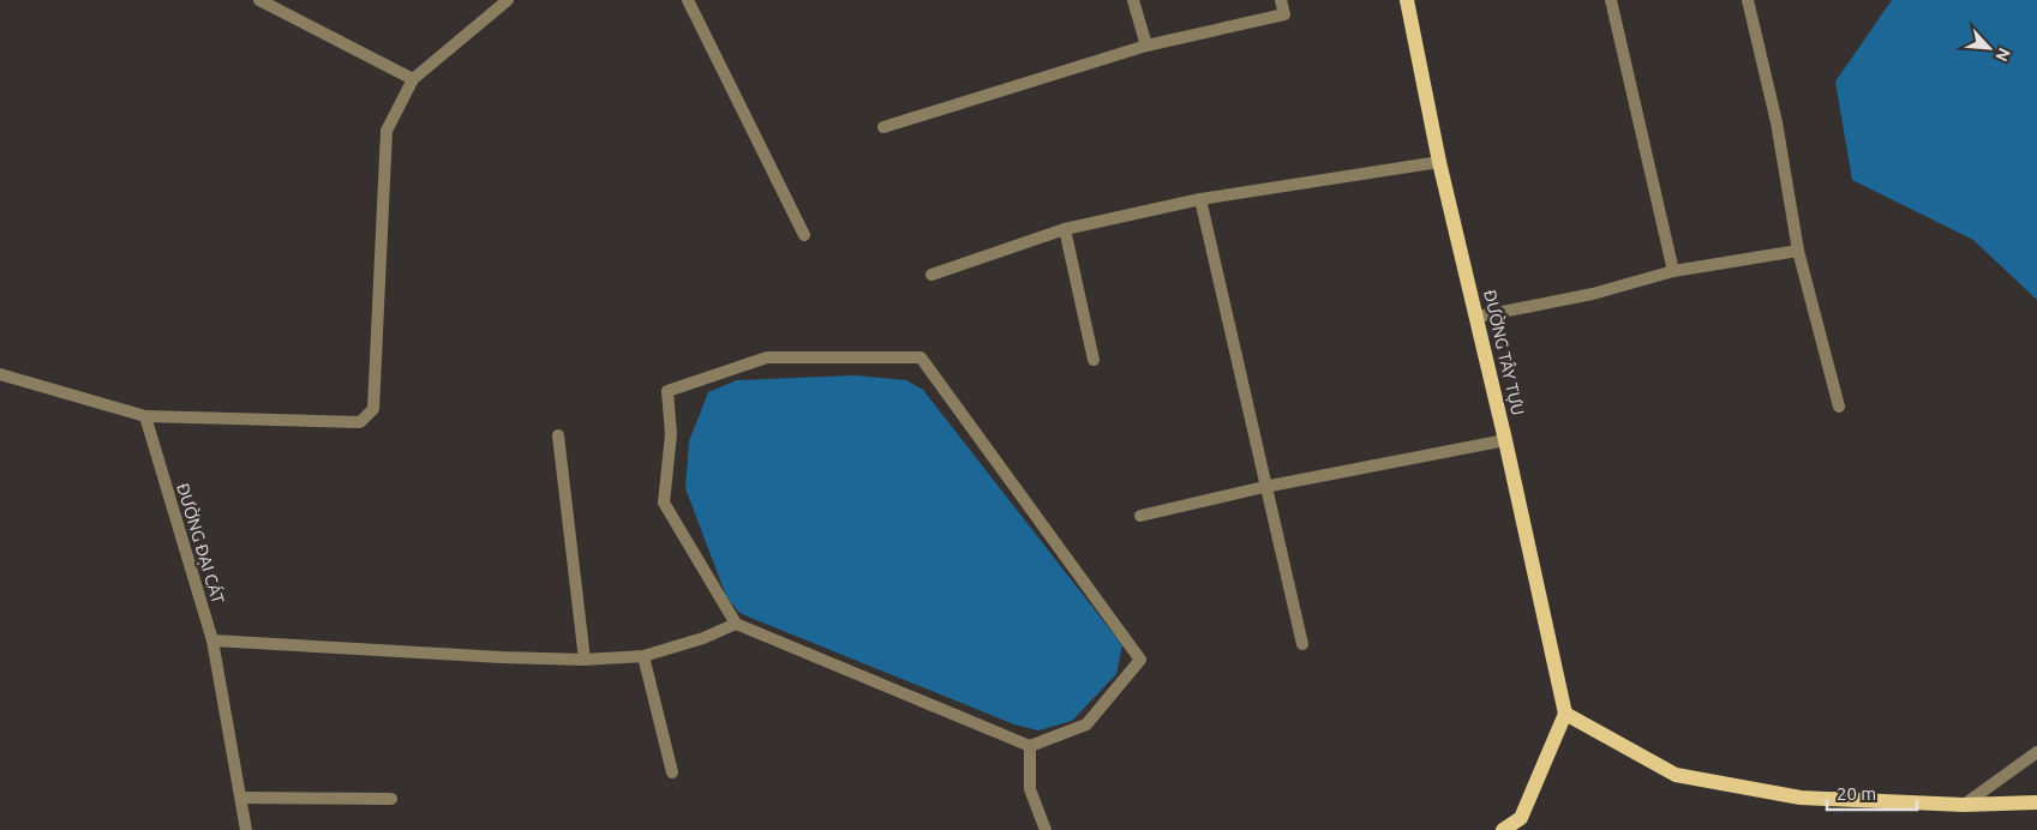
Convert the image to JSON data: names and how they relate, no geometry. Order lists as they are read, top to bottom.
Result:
{
  "streets": {
    "main road": ["ĐƯỜNG TÂY TỰU"],
    "street": ["ĐƯỜNG ĐẠI CÁT"]
  },
  "scale_bar": "20 m",
  "north": "bottom right"
}
